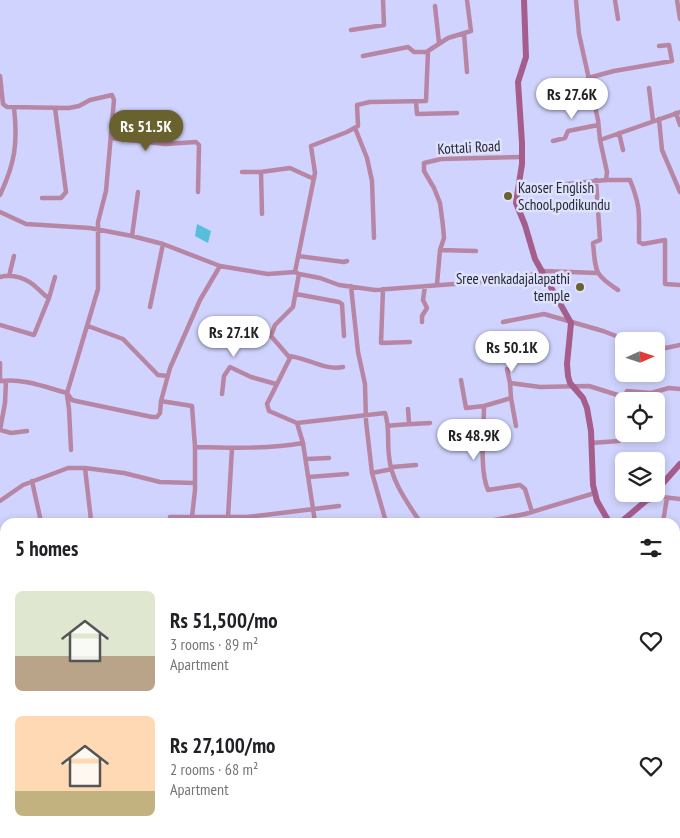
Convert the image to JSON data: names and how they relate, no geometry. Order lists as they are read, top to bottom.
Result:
{
  "streets": {
    "street": ["Kottali Road"]
  },
  "places": ["Kaoser English School,podikundu", "Sree venkadajalapathi temple"],
  "north": "right",
  "page": {
    "price": [
      "Rs 27.6K",
      "Rs 51.5K",
      "Rs 27.1K",
      "Rs 50.1K",
      "Rs 48.9K"
    ],
    "heading": "5 homes",
    "list": [
      {
        "name": "Rs 51,500/mo",
        "note": "3 rooms · 89 m² · Apartment"
      },
      {
        "name": "Rs 27,100/mo",
        "note": "2 rooms · 68 m² · Apartment"
      }
    ]
  }
}
